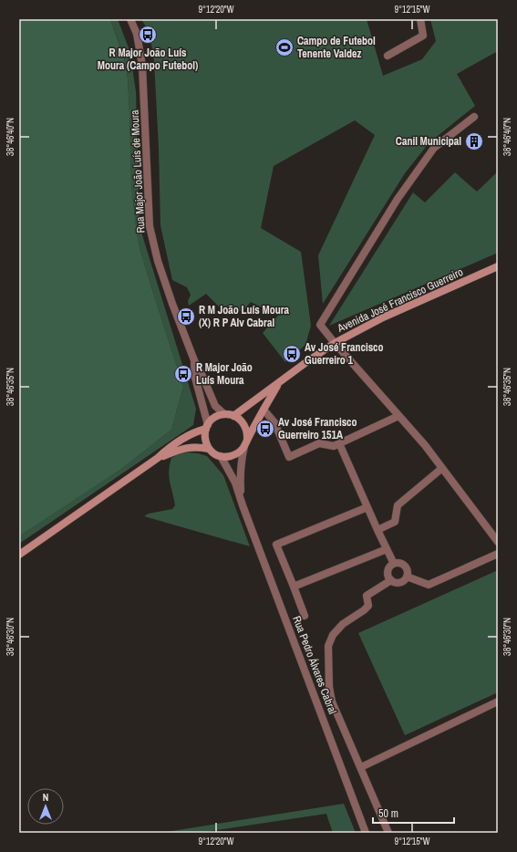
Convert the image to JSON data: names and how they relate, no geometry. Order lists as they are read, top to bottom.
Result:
{
  "streets": {
    "main road": ["Avenida José Francisco Guerreiro"],
    "street": ["Rua Major João Luís de Moura", "Rua Pedro Álvares Cabral"]
  },
  "crossings": [
    ["Rua Major João Luís de Moura", "Avenida José Francisco Guerreiro"]
  ],
  "places": {
    "bus stop": [
      "R Major João Luís Moura (Campo Futebol)",
      "R M João Luís Moura (X) R P Alv Cabral",
      "Av José Francisco Guerreiro 1",
      "R Major João Luís Moura",
      "Av José Francisco Guerreiro 151A"
    ],
    "sports": ["Campo de Futebol Tenente Valdez"],
    "building": ["Canil Municipal"]
  },
  "scale_bar": "50 m",
  "north": "top",
  "coordinates": [
    "9°12'20\"W",
    "9°12'15\"W",
    "38°46'40\"N",
    "38°46'35\"N",
    "38°46'30\"N"
  ]
}
